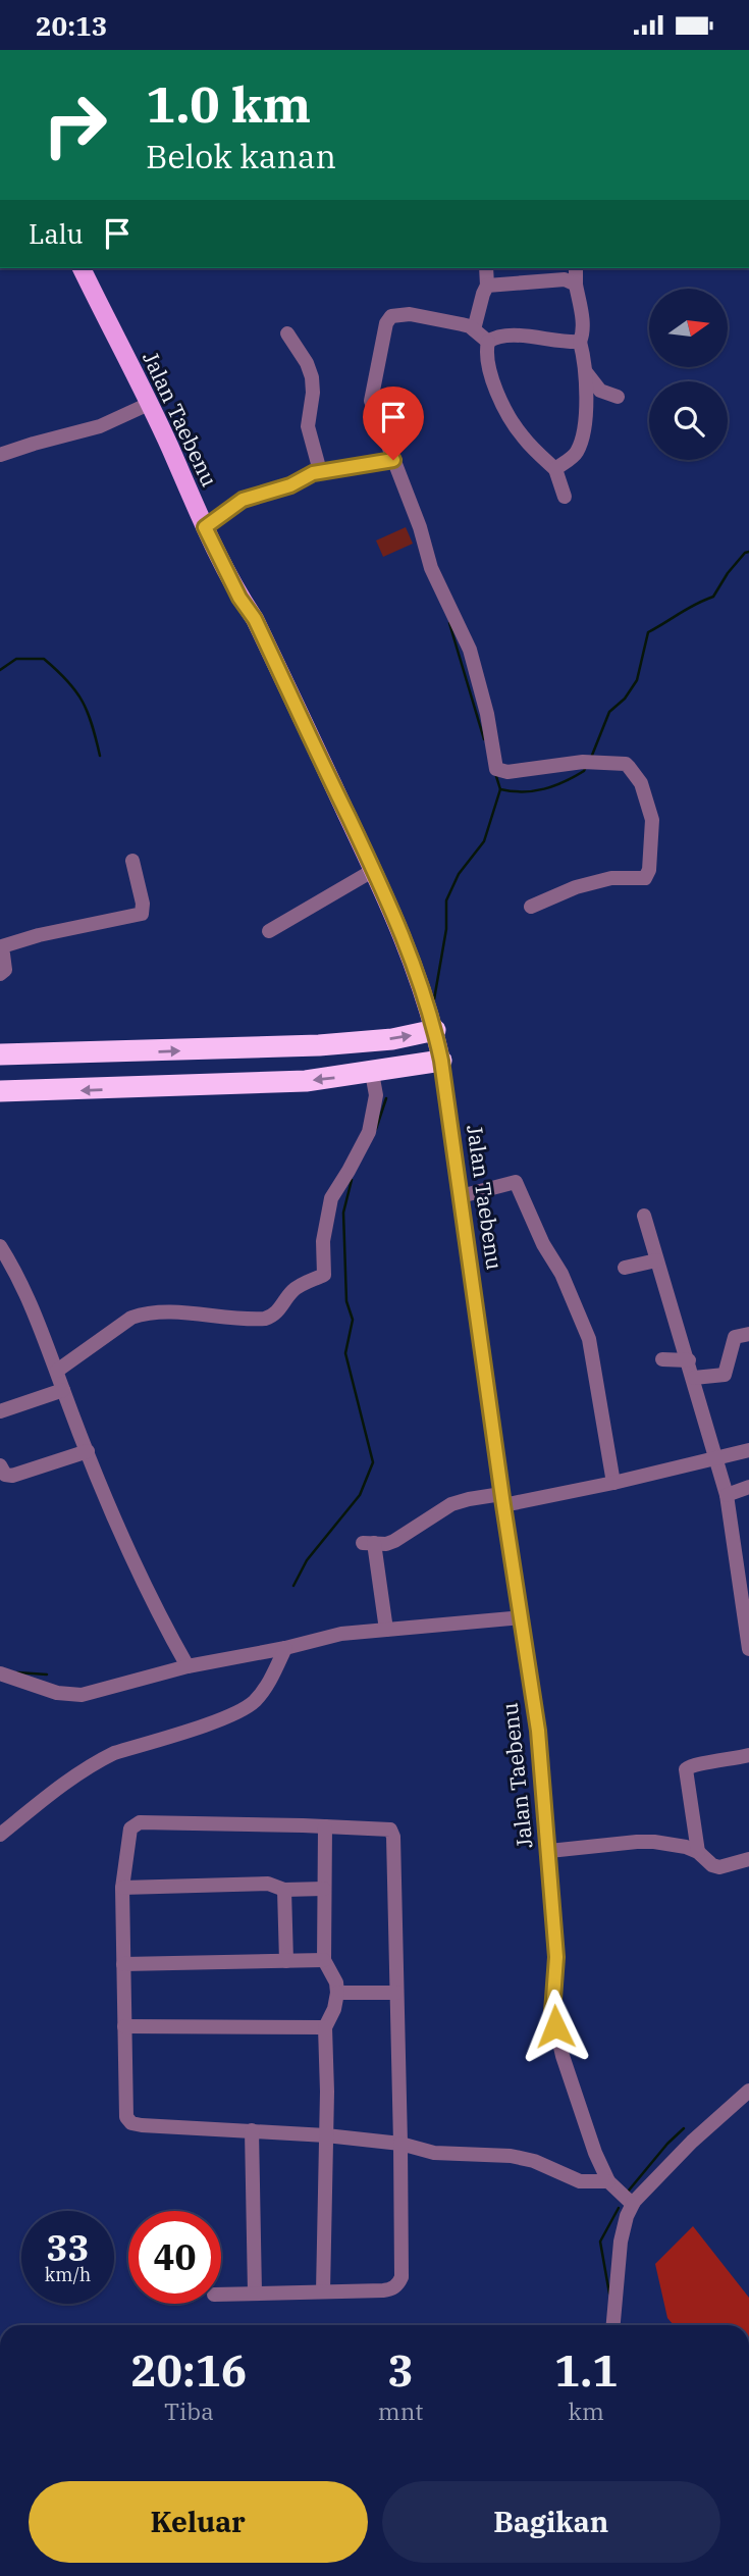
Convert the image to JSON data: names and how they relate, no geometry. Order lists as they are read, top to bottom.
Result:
{
  "streets": {
    "main road": ["Jalan Taebenu"]
  },
  "north": "right",
  "page": {
    "status": "20:13",
    "turn": ["1.0 km", "Belok kanan"],
    "then": "Lalu",
    "speed": "33 km/h",
    "limit": "40",
    "eta": [
      "20:16",
      "Tiba",
      "3",
      "mnt",
      "1.1",
      "km"
    ],
    "buttons": ["Keluar", "Bagikan"]
  }
}
